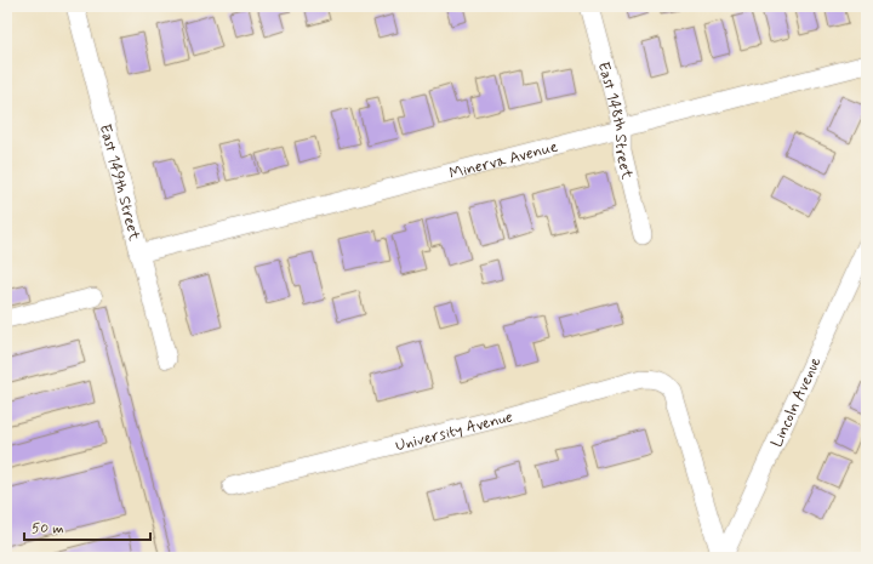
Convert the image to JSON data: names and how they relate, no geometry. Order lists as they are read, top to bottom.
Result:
{
  "streets": {
    "street": [
      "East 148th Street",
      "Minerva Avenue",
      "East 149th Street",
      "Lincoln Avenue",
      "University Avenue"
    ]
  },
  "crossings": [
    ["East 148th Street", "Minerva Avenue"],
    ["Minerva Avenue", "East 149th Street"],
    ["Lincoln Avenue", "University Avenue"]
  ],
  "scale_bar": "50 m"
}
